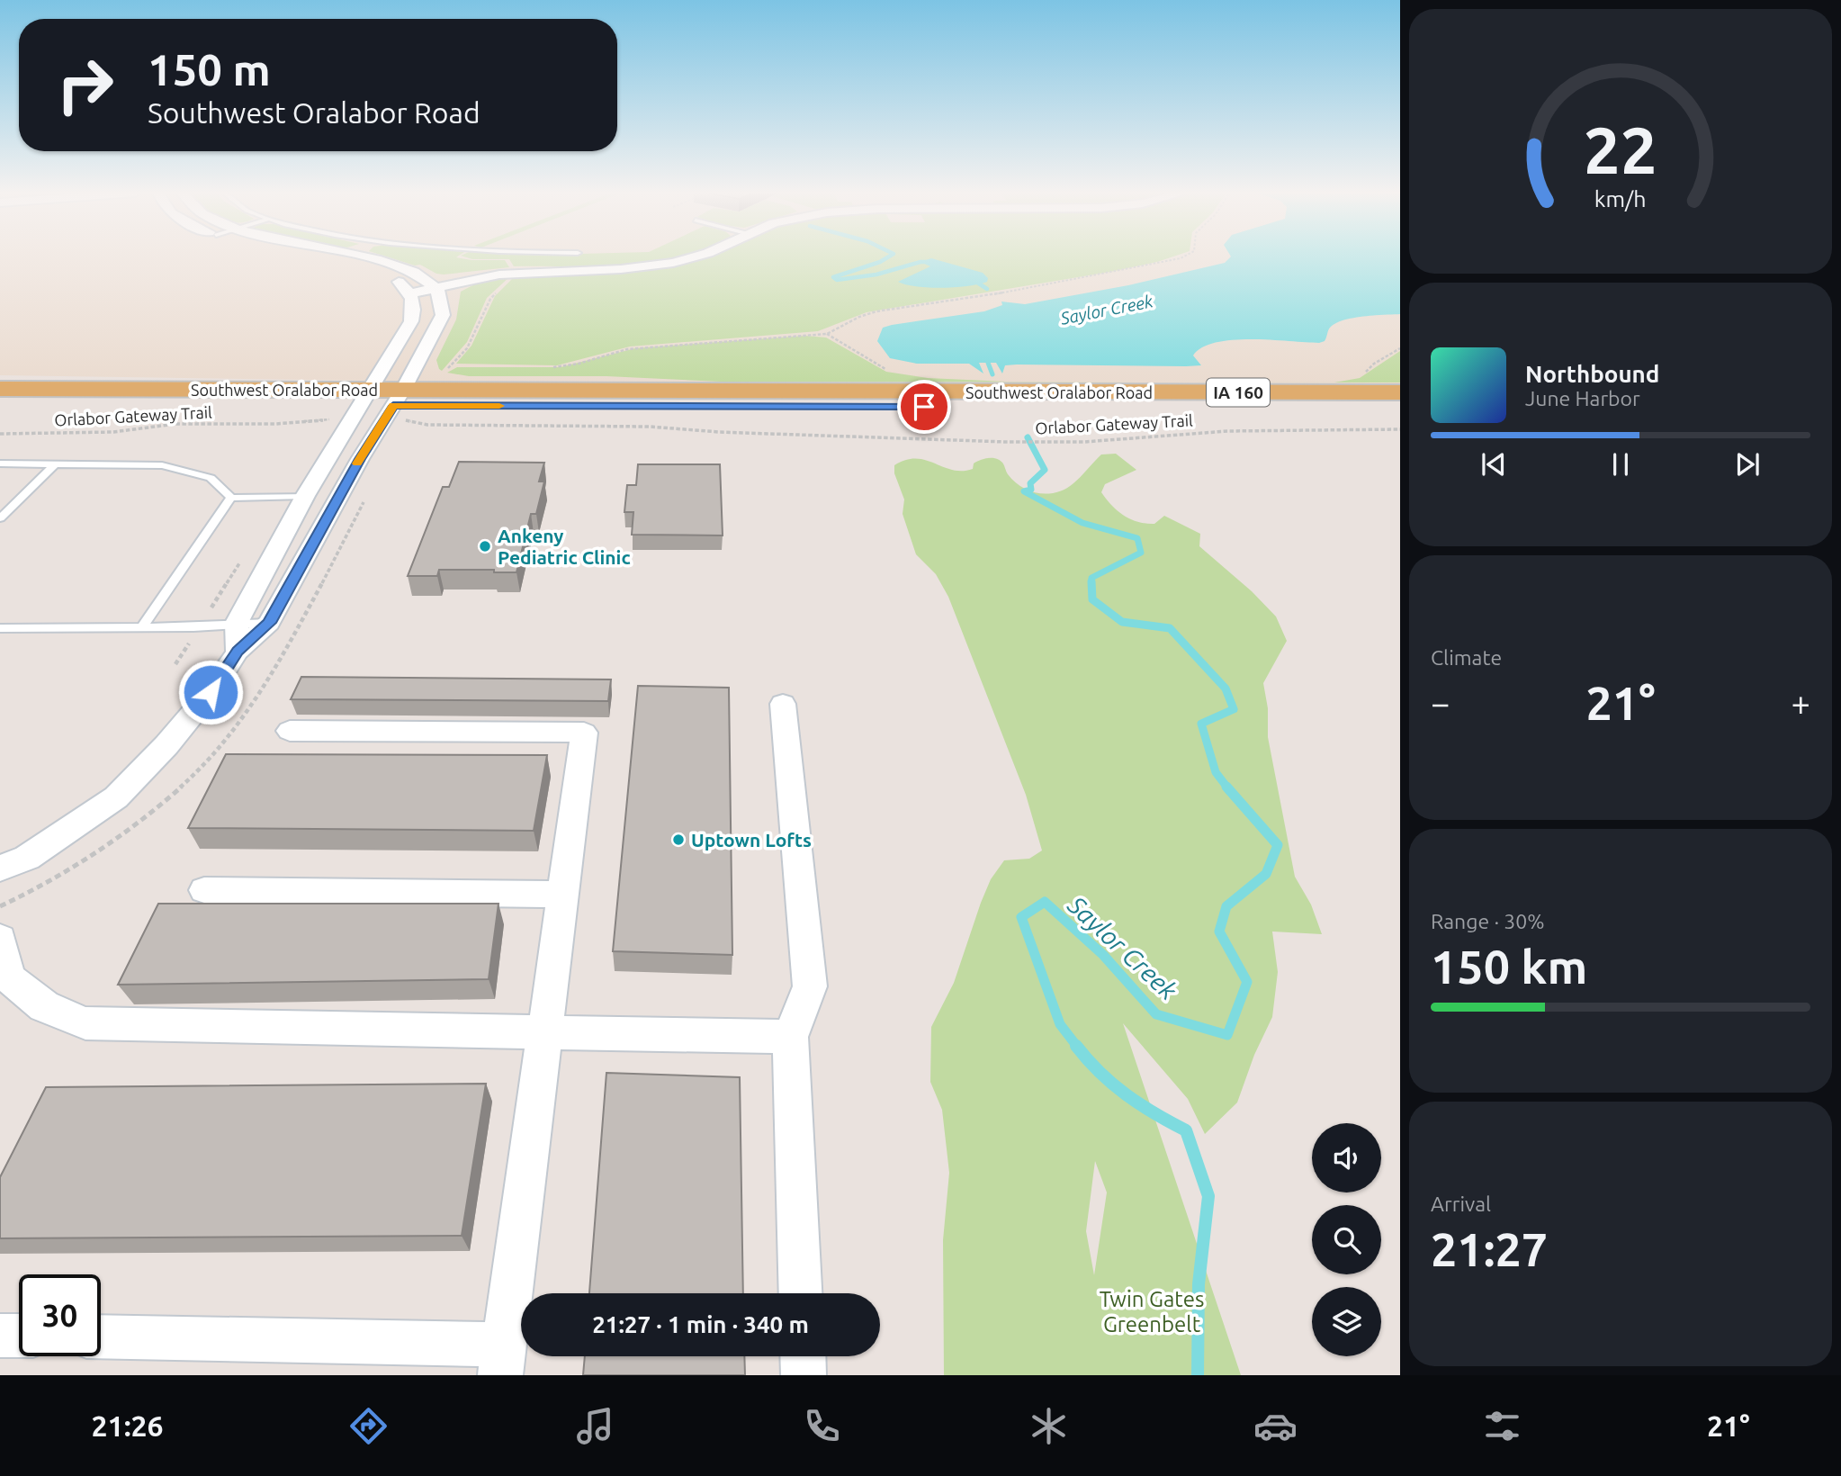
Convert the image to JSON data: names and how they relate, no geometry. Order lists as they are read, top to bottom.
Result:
{
  "streets": {
    "main road": ["Southwest Oralabor Road", "IA 160"],
    "path": ["Orlabor Gateway Trail"]
  },
  "crossings": [
    ["Southwest Oralabor Road", "Orlabor Gateway Trail"]
  ],
  "water": ["Saylor Creek"],
  "parks": ["Twin Gates Greenbelt"],
  "places": ["Ankeny Pediatric Clinic", "Uptown Lofts"],
  "page": {
    "turn": ["150 m", "Southwest Oralabor Road"],
    "song": ["Northbound", "June Harbor"],
    "tile": [
      "Climate",
      ["Range · 30%", "150 km"],
      ["Arrival", "21:27"]
    ],
    "heat": ["−", "21°", "+"],
    "limit": "30",
    "trip": "21:27 · 1 min · 340 m",
    "tabs": ["21:26", "21°"],
    "gauge": ["22", "km/h"]
  }
}
